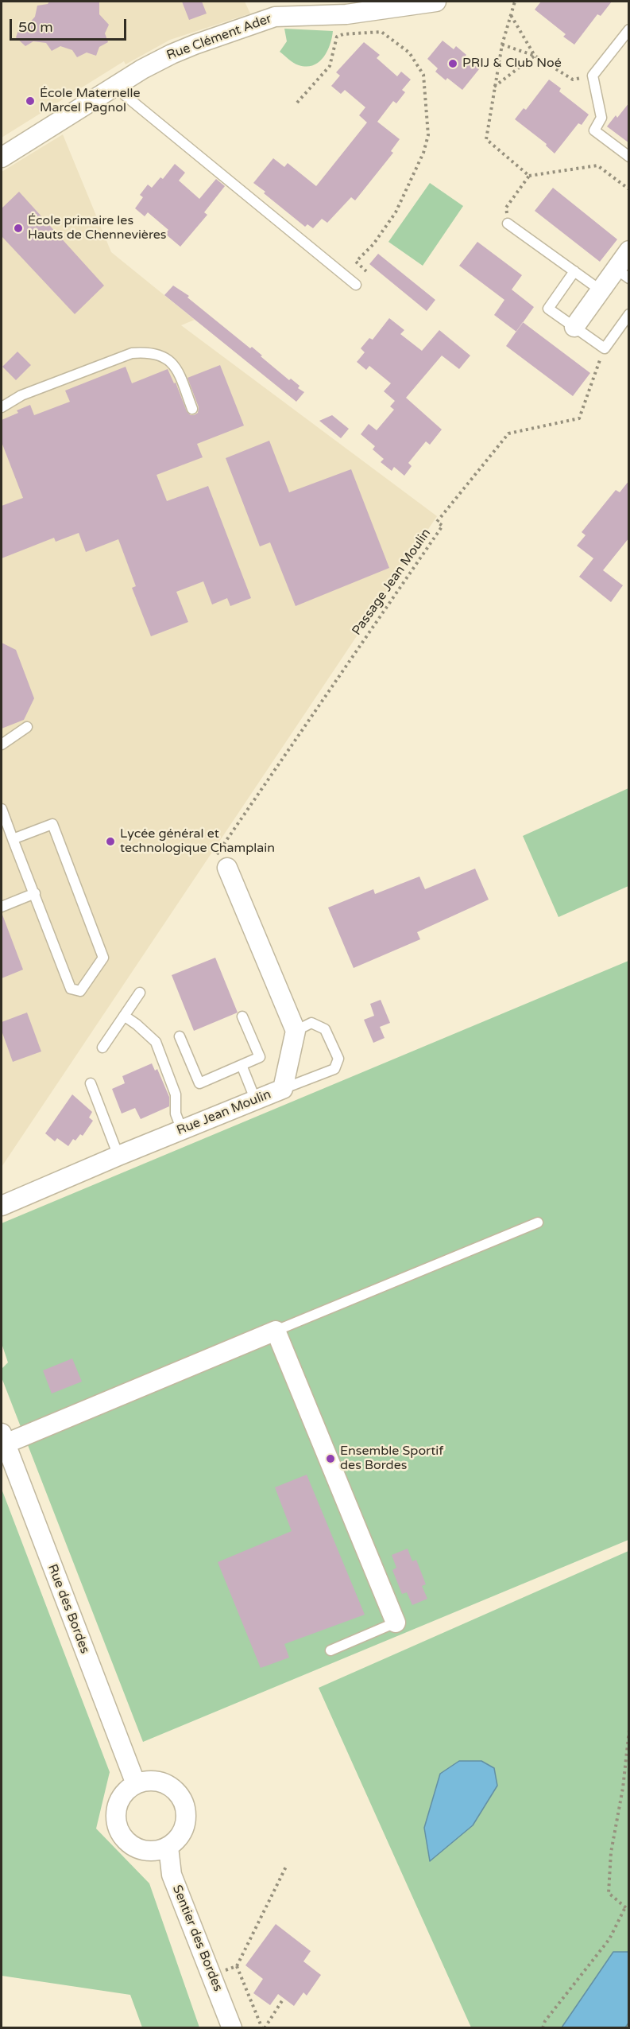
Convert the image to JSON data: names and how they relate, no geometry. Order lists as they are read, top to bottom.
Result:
{
  "streets": {
    "street": [
      "Rue Clément Ader",
      "Rue Jean Moulin",
      "Rue des Bordes",
      "Sentier des Bordes"
    ],
    "path": ["Passage Jean Moulin"]
  },
  "crossings": [
    ["Rue des Bordes", "Sentier des Bordes"]
  ],
  "places": [
    "PRIJ & Club Noé",
    "École Maternelle Marcel Pagnol",
    "École primaire les Hauts de Chennevières",
    "Lycée général et technologique Champlain",
    "Ensemble Sportif des Bordes"
  ],
  "scale_bar": "50 m"
}
